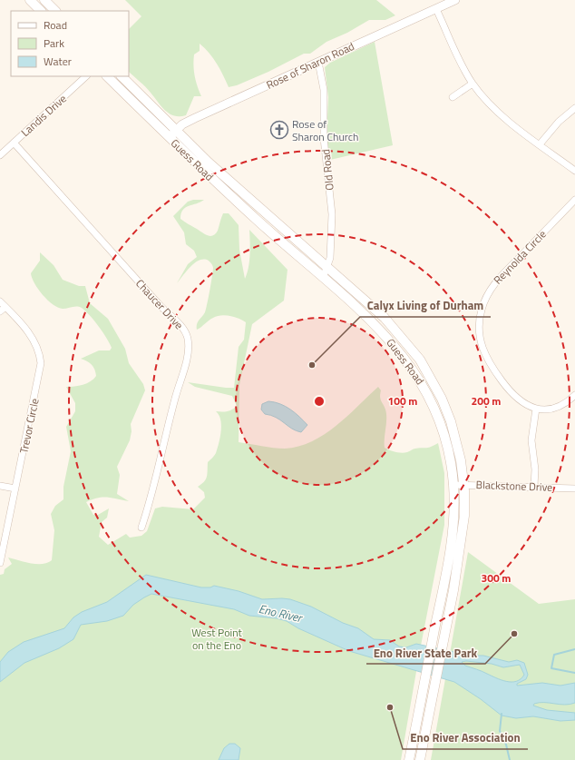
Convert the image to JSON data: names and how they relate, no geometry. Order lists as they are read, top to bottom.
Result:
{
  "streets": {
    "main road": ["Guess Road"],
    "street": [
      "Rose of Sharon Road",
      "Landis Drive",
      "Old Road",
      "Reynolda Circle",
      "Chaucer Drive",
      "Trevor Circle",
      "Blackstone Drive"
    ]
  },
  "crossings": [
    ["Rose of Sharon Road", "Guess Road"],
    ["Rose of Sharon Road", "Old Road"],
    ["Landis Drive", "Chaucer Drive"],
    ["Guess Road", "Old Road"],
    ["Guess Road", "Blackstone Drive"]
  ],
  "water": ["Eno River"],
  "parks": ["West Point on the Eno"],
  "places": {
    "church": ["Rose of Sharon Church"],
    "other": ["Calyx Living of Durham", "Eno River State Park", "Eno River Association"]
  },
  "legend": ["Road", "Park", "Water"],
  "rings": ["100 m", "200 m", "300 m"]
}
